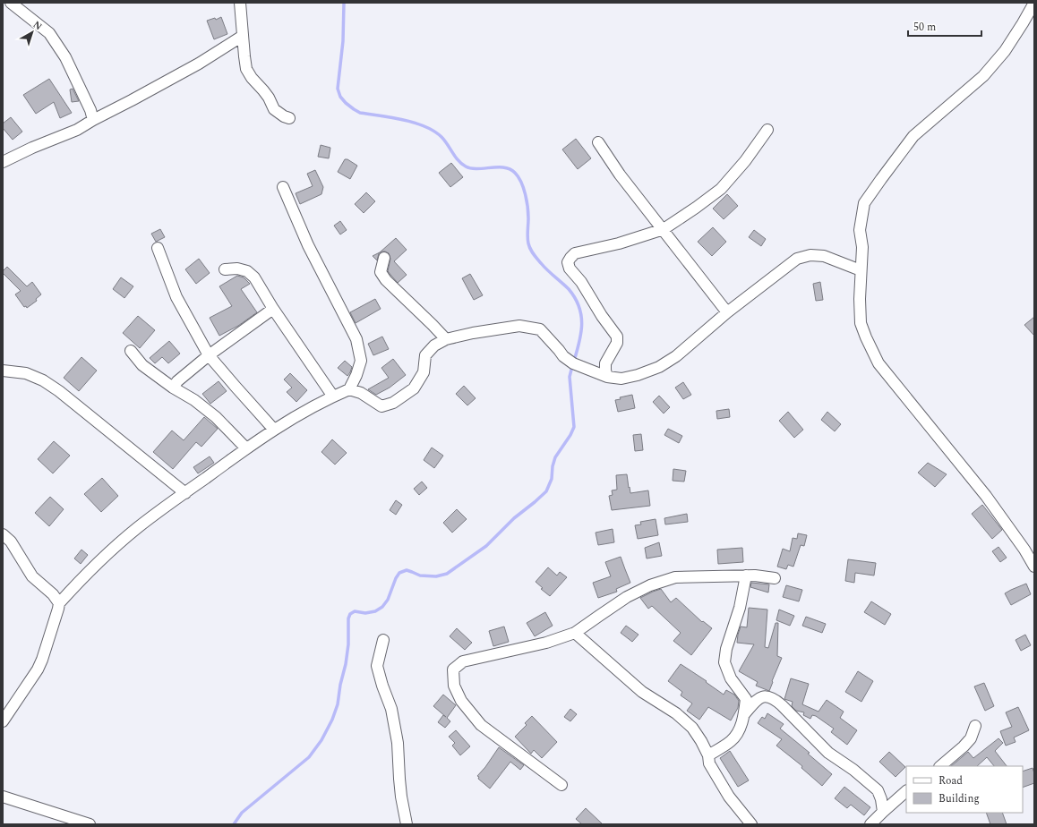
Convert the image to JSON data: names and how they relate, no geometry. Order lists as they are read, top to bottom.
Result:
{
  "legend": ["Road", "Building"],
  "scale_bar": "50 m",
  "north": "top right"
}
